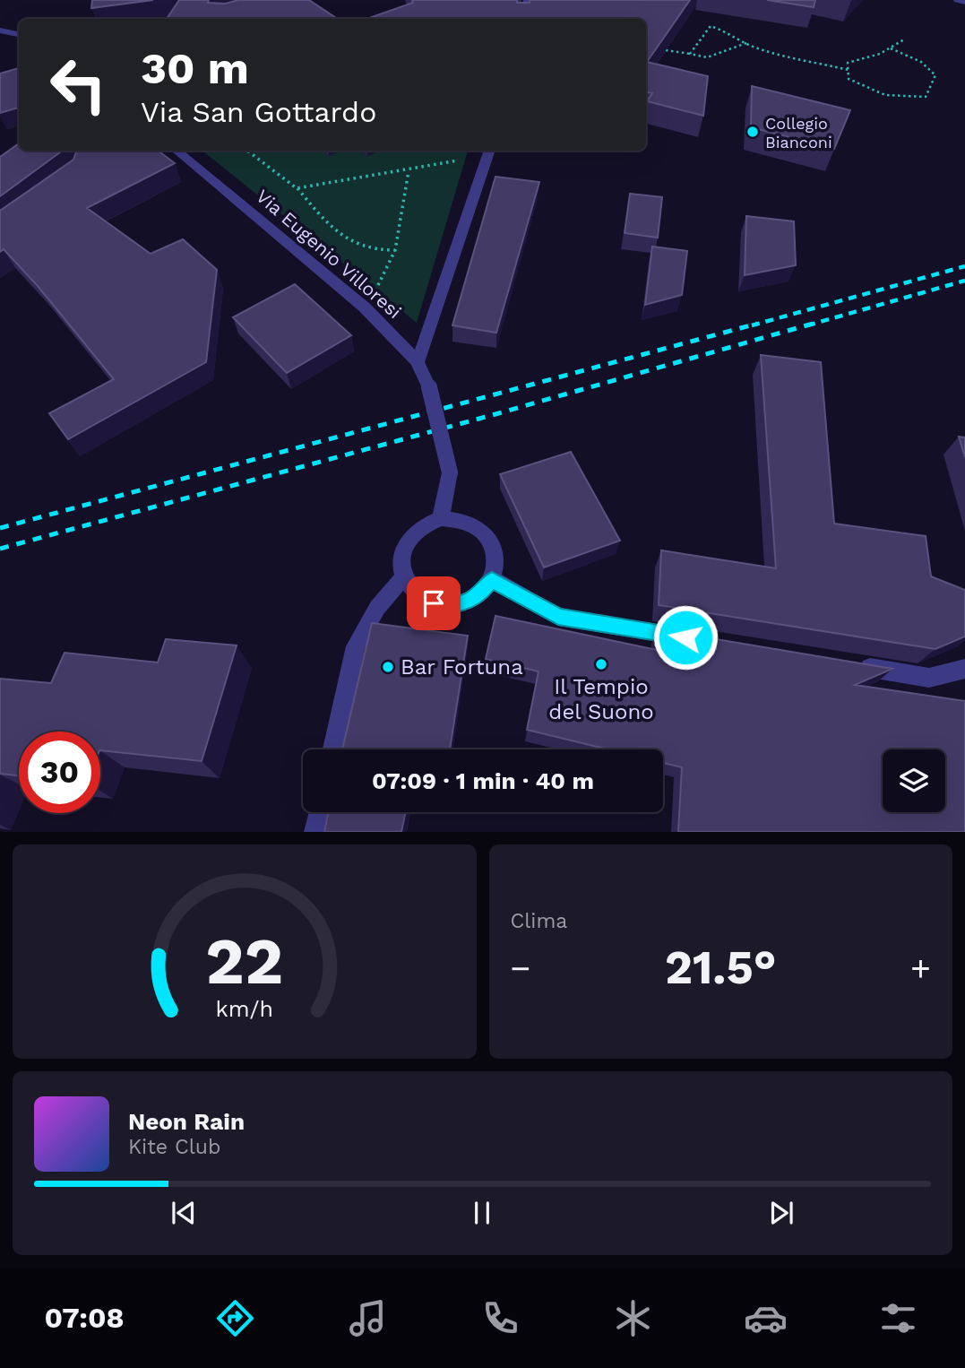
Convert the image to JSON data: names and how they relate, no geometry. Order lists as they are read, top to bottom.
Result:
{
  "streets": {
    "street": ["Via Eugenio Villoresi"]
  },
  "places": ["Collegio Bianconi", "Il Tempio del Suono", "Bar Fortuna"],
  "page": {
    "turn": ["30 m", "Via San Gottardo"],
    "limit": "30",
    "trip": "07:09 · 1 min · 40 m",
    "tile": "Clima",
    "heat": ["−", "21.5°", "+"],
    "song": ["Neon Rain", "Kite Club"],
    "tabs": "07:08",
    "gauge": ["22", "km/h"]
  }
}
